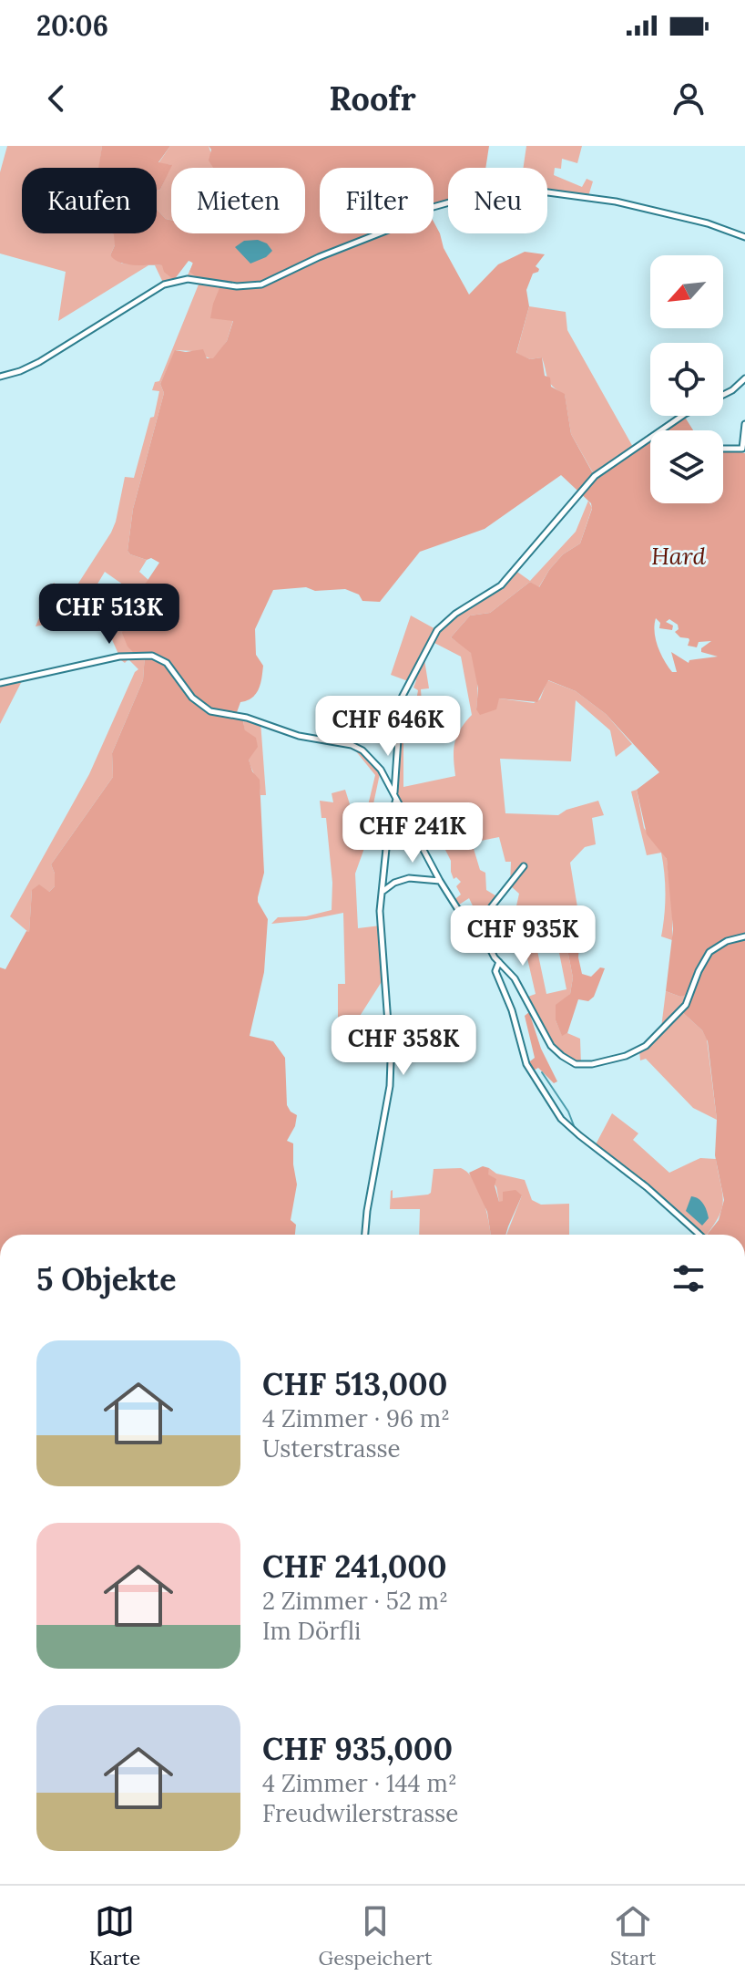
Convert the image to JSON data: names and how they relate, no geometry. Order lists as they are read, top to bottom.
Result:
{
  "parks": ["Hard"],
  "north": "bottom left",
  "page": {
    "status": "20:06",
    "header": "Roofr",
    "chip": [
      "Kaufen",
      "Mieten",
      "Filter",
      "Neu"
    ],
    "price": [
      "CHF 513K",
      "CHF 646K",
      "CHF 241K",
      "CHF 935K",
      "CHF 358K"
    ],
    "heading": "5 Objekte",
    "list": [
      {
        "name": "CHF 513,000",
        "note": "4 Zimmer · 96 m² · Usterstrasse"
      },
      {
        "name": "CHF 241,000",
        "note": "2 Zimmer · 52 m² · Im Dörfli"
      },
      {
        "name": "CHF 935,000",
        "note": "4 Zimmer · 144 m² · Freudwilerstrasse"
      }
    ],
    "tabs": ["Karte", "Gespeichert", "Start"]
  }
}
